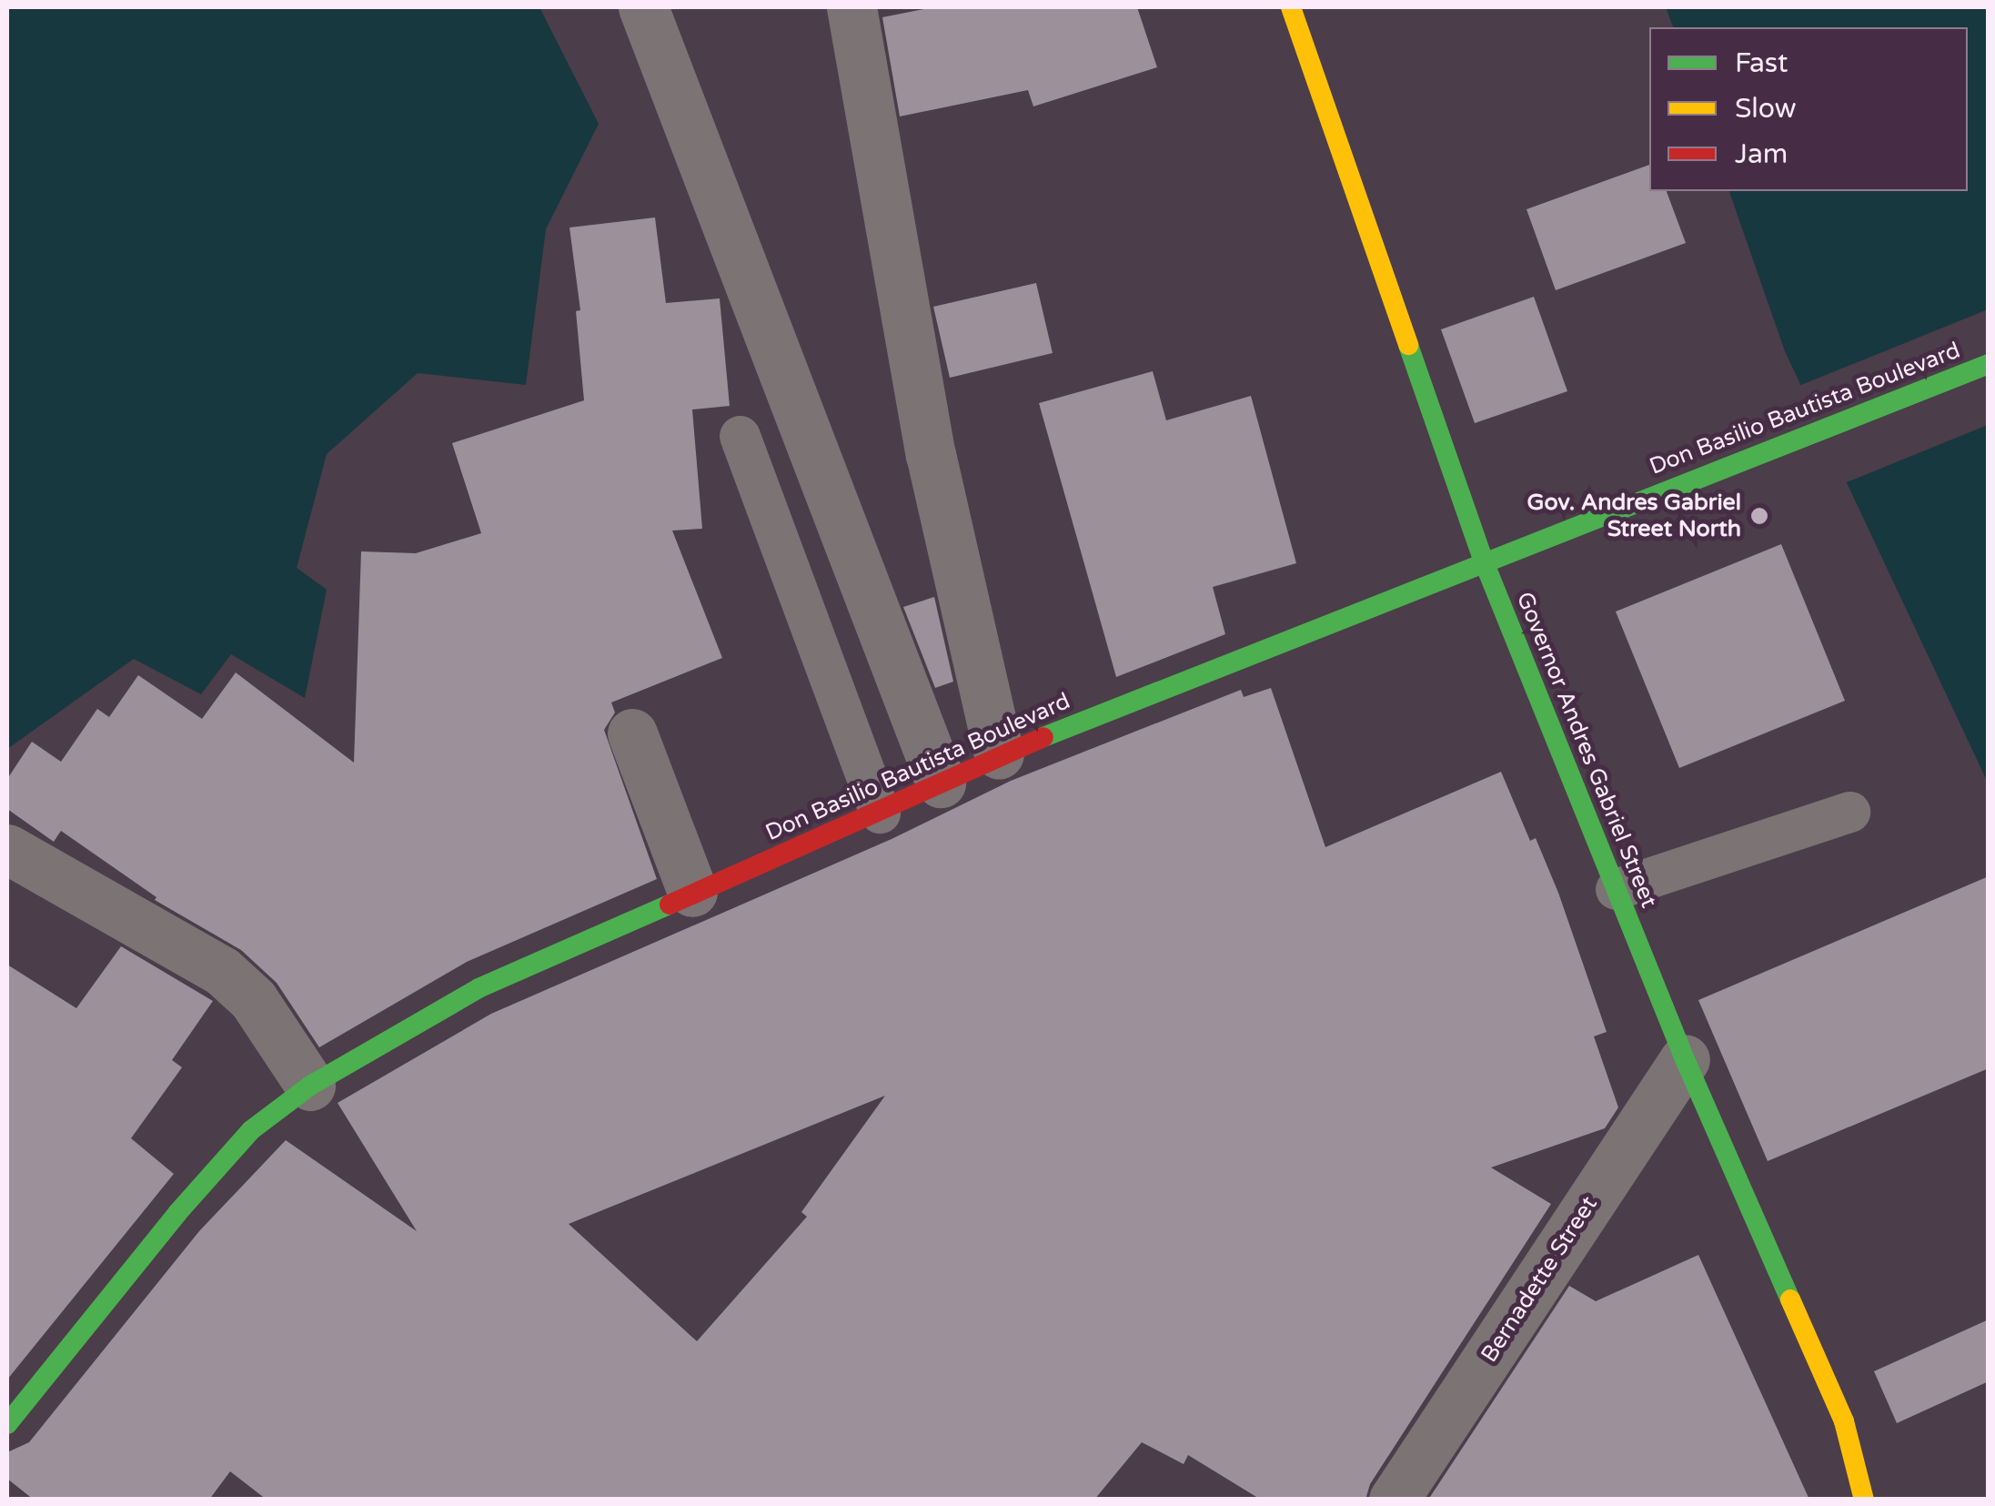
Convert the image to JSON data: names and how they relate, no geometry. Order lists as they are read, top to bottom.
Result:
{
  "streets": {
    "main road": ["Don Basilio Bautista Boulevard", "Governor Andres Gabriel Street"],
    "street": ["Bernadette Street"]
  },
  "crossings": [
    ["Don Basilio Bautista Boulevard", "Governor Andres Gabriel Street"],
    ["Governor Andres Gabriel Street", "Bernadette Street"]
  ],
  "places": ["Gov. Andres Gabriel Street North"],
  "legend": ["Fast", "Slow", "Jam"]
}
